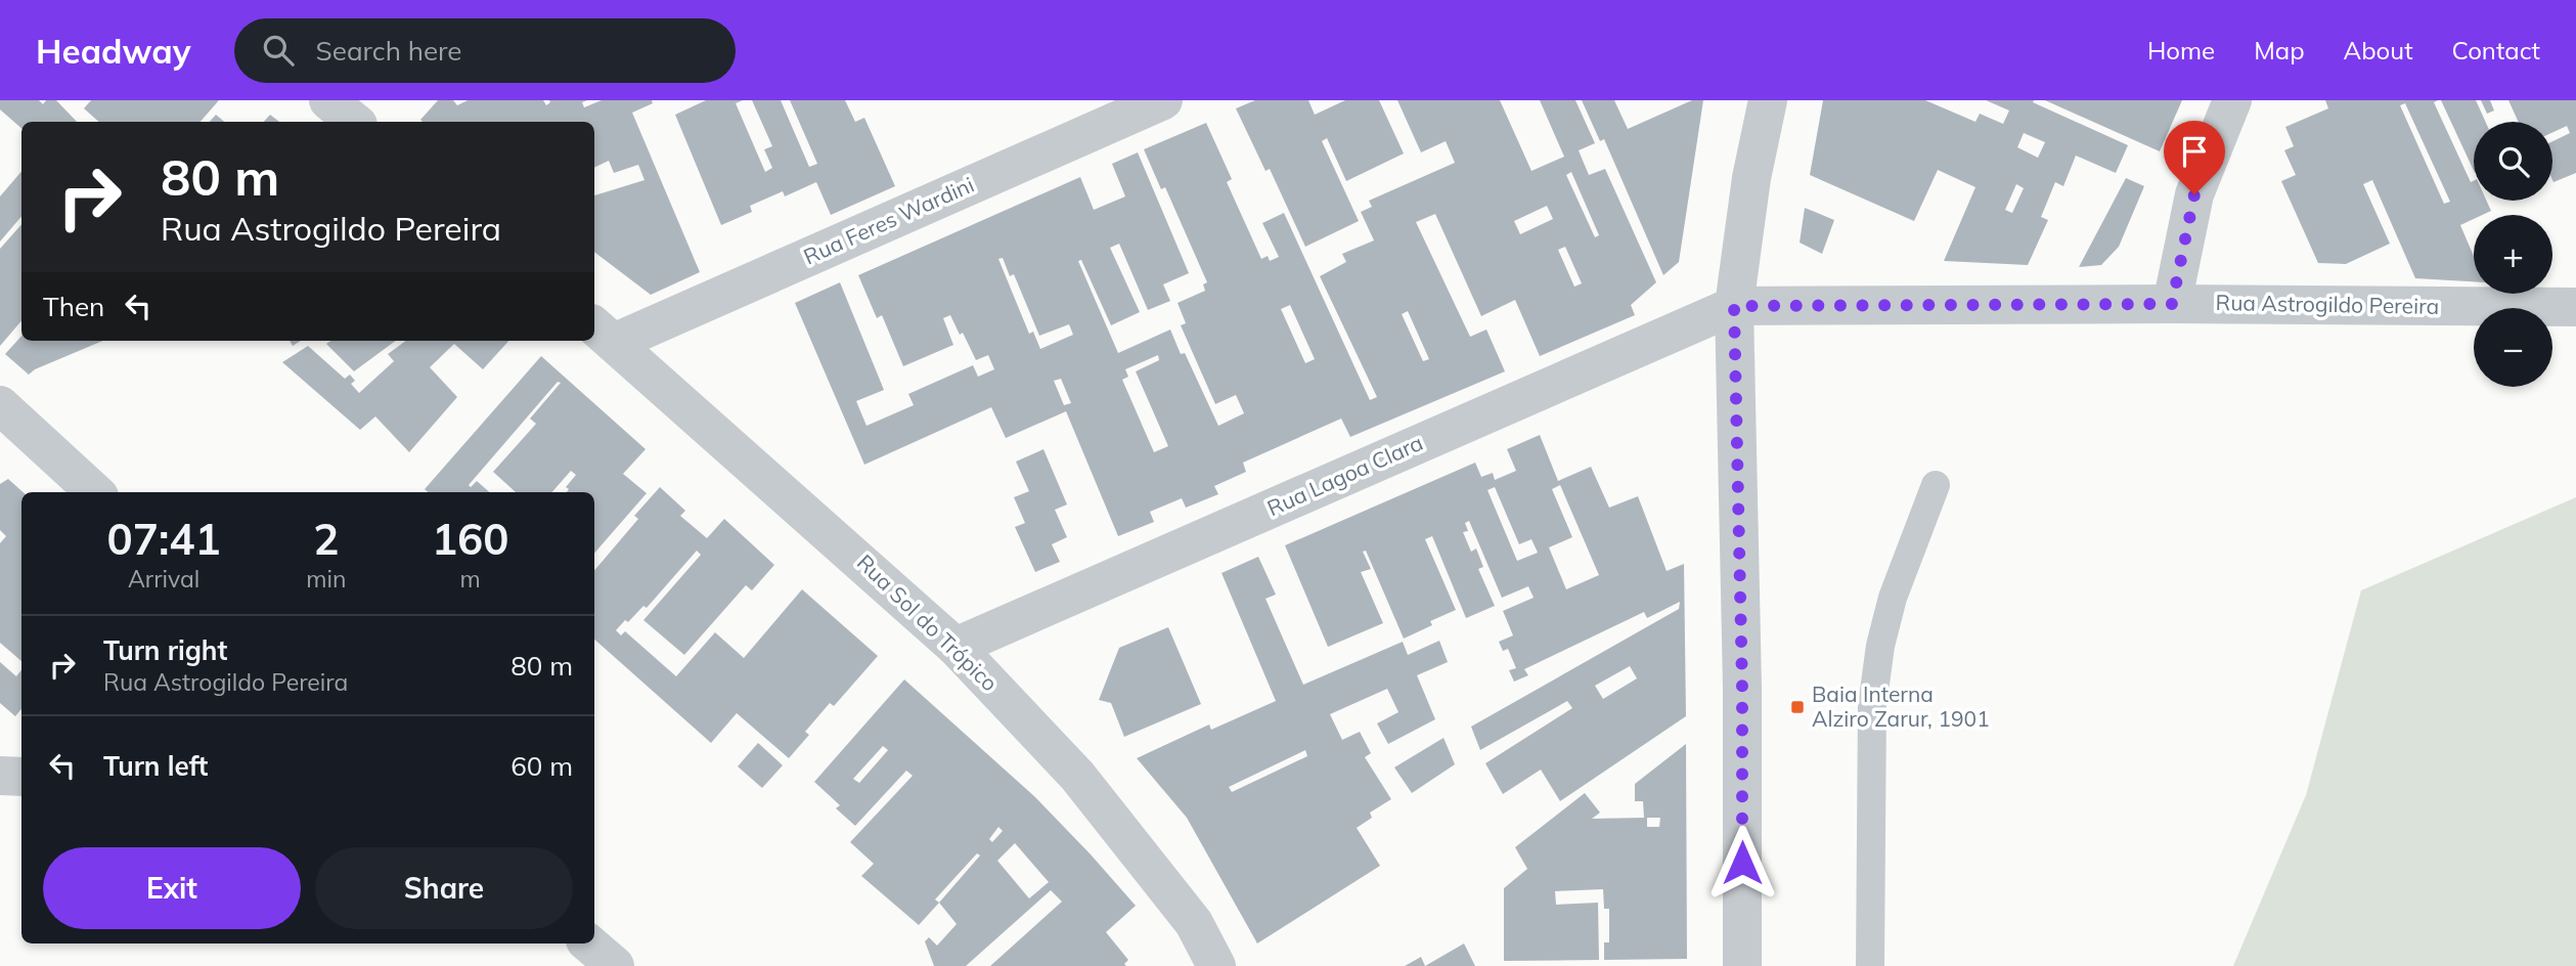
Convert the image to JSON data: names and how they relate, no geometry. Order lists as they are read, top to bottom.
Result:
{
  "streets": {
    "street": [
      "Rua Feres Wardini",
      "Rua Astrogildo Pereira",
      "Rua Lagoa Clara",
      "Rua Sol do Trópico"
    ]
  },
  "crossings": [
    ["Rua Feres Wardini", "Rua Sol do Trópico"],
    ["Rua Astrogildo Pereira", "Rua Lagoa Clara"],
    ["Rua Lagoa Clara", "Rua Sol do Trópico"]
  ],
  "places": {
    "transit": ["Baia Interna Alziro Zarur, 1901"]
  },
  "page": {
    "header": "Headway",
    "search": "Search here",
    "nav": [
      "Home",
      "Map",
      "About",
      "Contact"
    ],
    "map_buttons": ["+", "−"],
    "turn": ["80 m", "Rua Astrogildo Pereira"],
    "then": "Then",
    "eta": [
      "07:41",
      "Arrival",
      "2",
      "min",
      "160",
      "m"
    ],
    "list": [
      {
        "name": "Turn right",
        "note": "Rua Astrogildo Pereira",
        "value": "80 m"
      },
      {
        "name": "Turn left",
        "value": "60 m"
      }
    ],
    "buttons": ["Exit", "Share"]
  }
}
